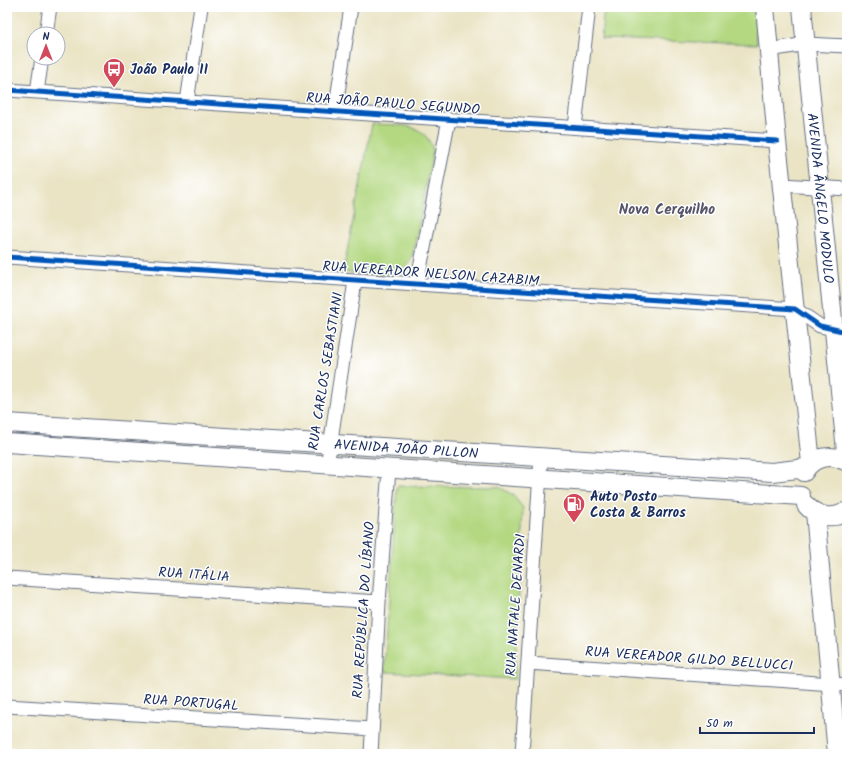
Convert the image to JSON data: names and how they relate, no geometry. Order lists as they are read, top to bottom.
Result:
{
  "streets": {
    "main road": ["AVENIDA ÂNGELO MODULO", "AVENIDA JOÃO PILLON"],
    "street": [
      "RUA JOÃO PAULO SEGUNDO",
      "RUA VEREADOR NELSON CAZABIM",
      "RUA CARLOS SEBASTIANI",
      "RUA ITÁLIA",
      "RUA NATALE DENARDI",
      "RUA REPÚBLICA DO LÍBANO",
      "RUA VEREADOR GILDO BELLUCCI",
      "RUA PORTUGAL"
    ]
  },
  "crossings": [
    ["AVENIDA ÂNGELO MODULO", "AVENIDA JOÃO PILLON"],
    ["RUA VEREADOR NELSON CAZABIM", "RUA CARLOS SEBASTIANI"],
    ["RUA CARLOS SEBASTIANI", "AVENIDA JOÃO PILLON"],
    ["AVENIDA JOÃO PILLON", "RUA NATALE DENARDI"],
    ["AVENIDA JOÃO PILLON", "RUA REPÚBLICA DO LÍBANO"],
    ["RUA ITÁLIA", "RUA REPÚBLICA DO LÍBANO"],
    ["RUA NATALE DENARDI", "RUA VEREADOR GILDO BELLUCCI"],
    ["RUA REPÚBLICA DO LÍBANO", "RUA PORTUGAL"]
  ],
  "districts": ["Nova Cerquilho"],
  "places": {
    "bus stop": ["João Paulo II"],
    "fuel station": ["Auto Posto Costa & Barros"]
  },
  "scale_bar": "50 m",
  "north": "top"
}
